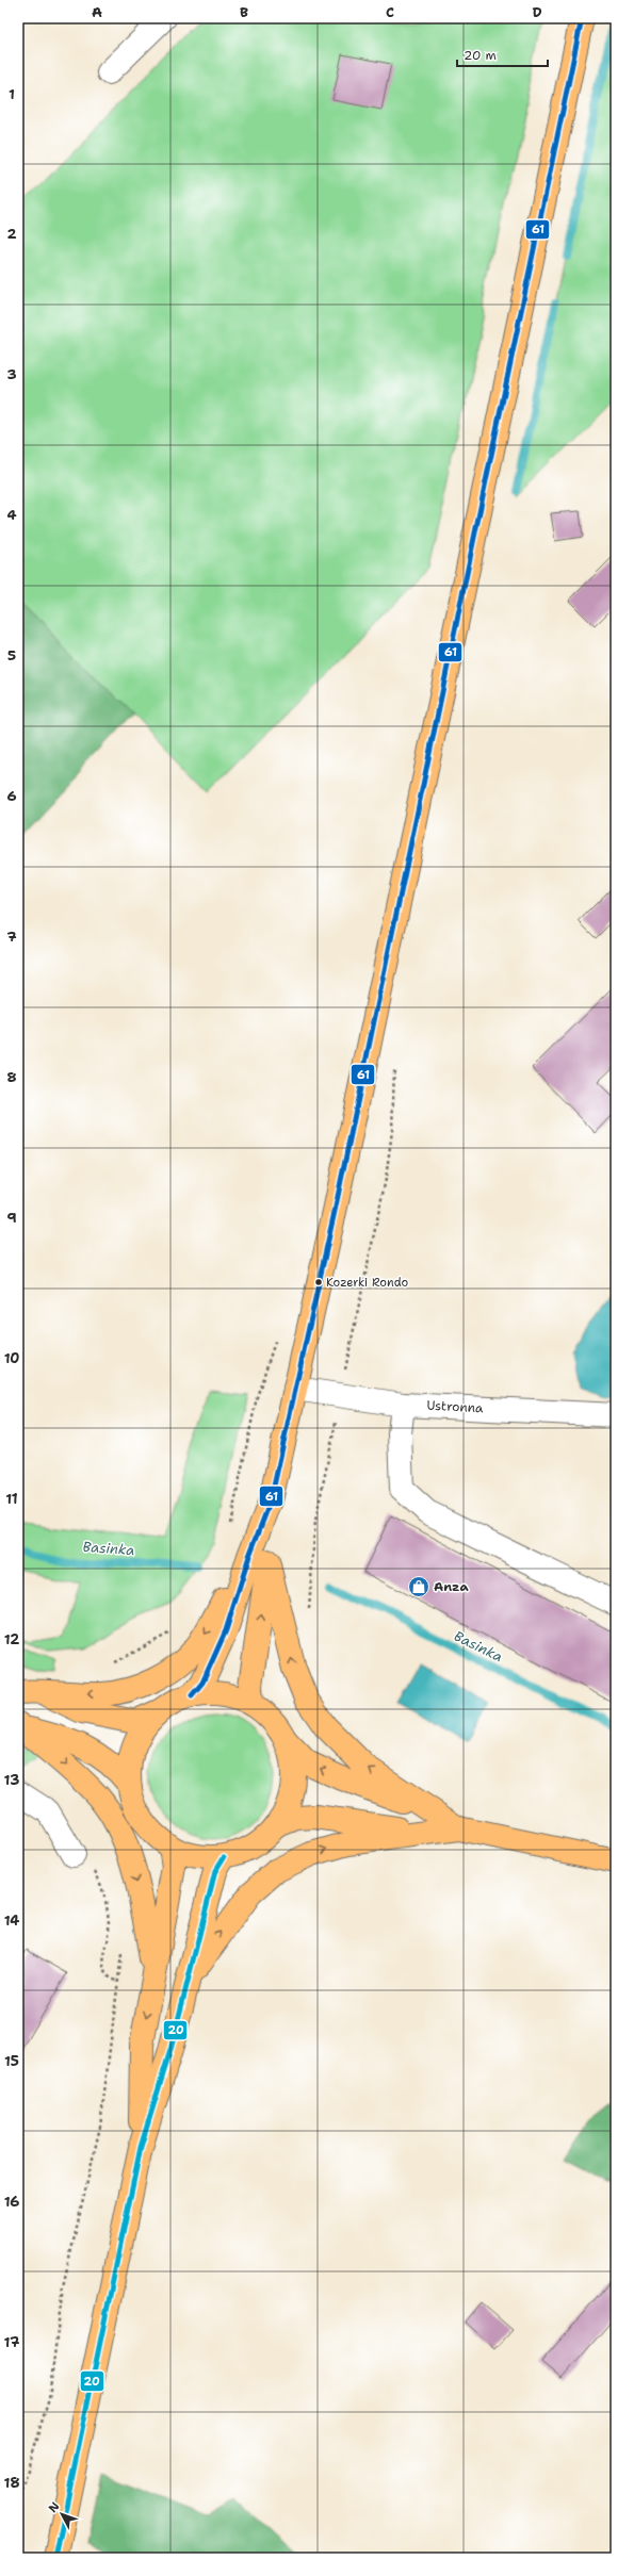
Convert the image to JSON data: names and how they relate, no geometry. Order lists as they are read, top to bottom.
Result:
{
  "streets": {
    "street": ["Ustronna"]
  },
  "water": ["Basinka"],
  "places": {
    "other": ["Kozerki Rondo"],
    "shop": ["Anza"]
  },
  "lines": ["transit line 61", "transit line 20"],
  "scale_bar": "20 m",
  "north": "top left",
  "grid": {
    "columns": [
      "A",
      "B",
      "C",
      "D"
    ],
    "rows": [
      "1",
      "2",
      "3",
      "4",
      "5",
      "6",
      "7",
      "8",
      "9",
      "10",
      "11",
      "12",
      "13",
      "14",
      "15",
      "16",
      "17",
      "18"
    ]
  }
}
